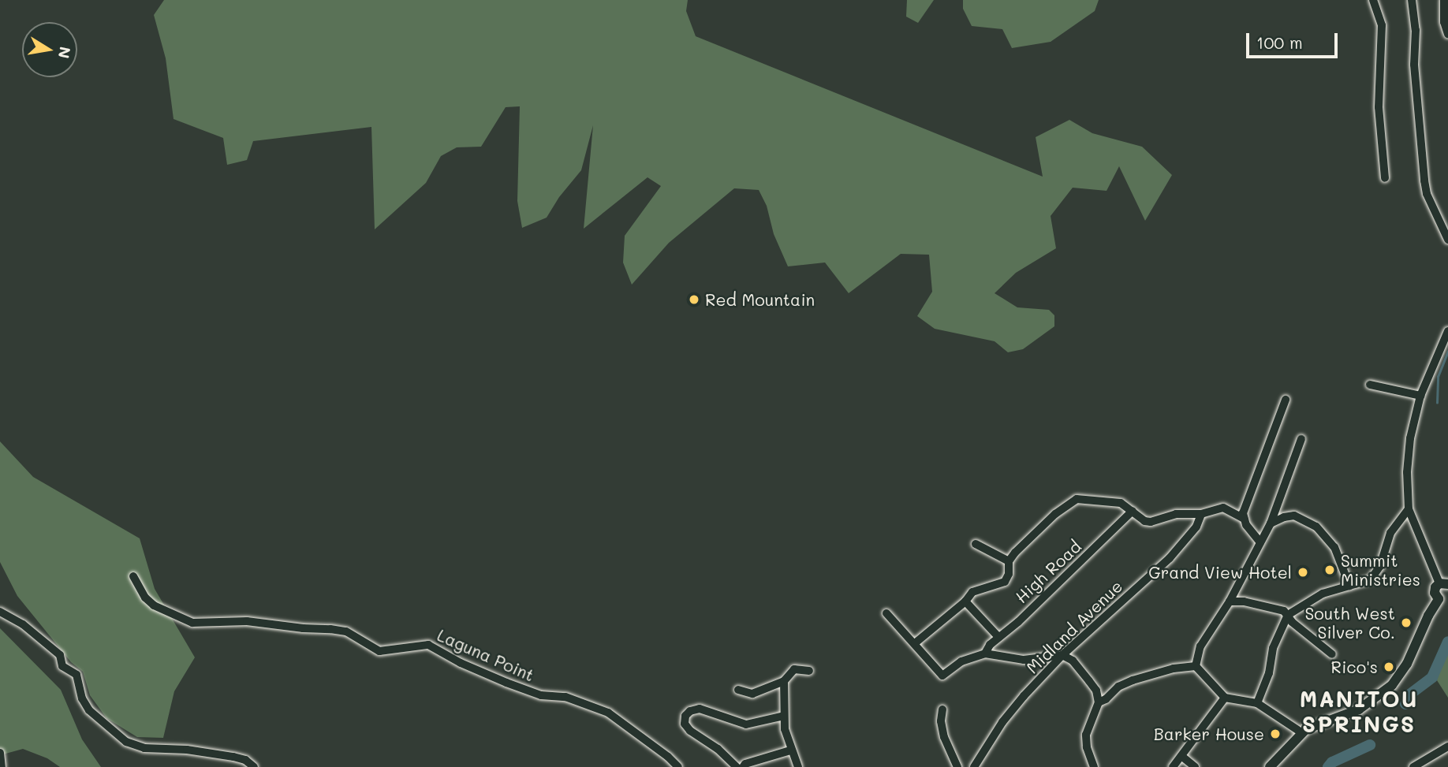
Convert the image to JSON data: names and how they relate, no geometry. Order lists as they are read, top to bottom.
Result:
{
  "streets": {
    "street": ["High Road", "Midland Avenue", "Laguna Point"]
  },
  "districts": ["MANITOU SPRINGS"],
  "places": [
    "Red Mountain",
    "Summit Ministries",
    "Grand View Hotel",
    "South West Silver Co.",
    "Rico's",
    "Barker House"
  ],
  "scale_bar": "100 m",
  "north": "right"
}
